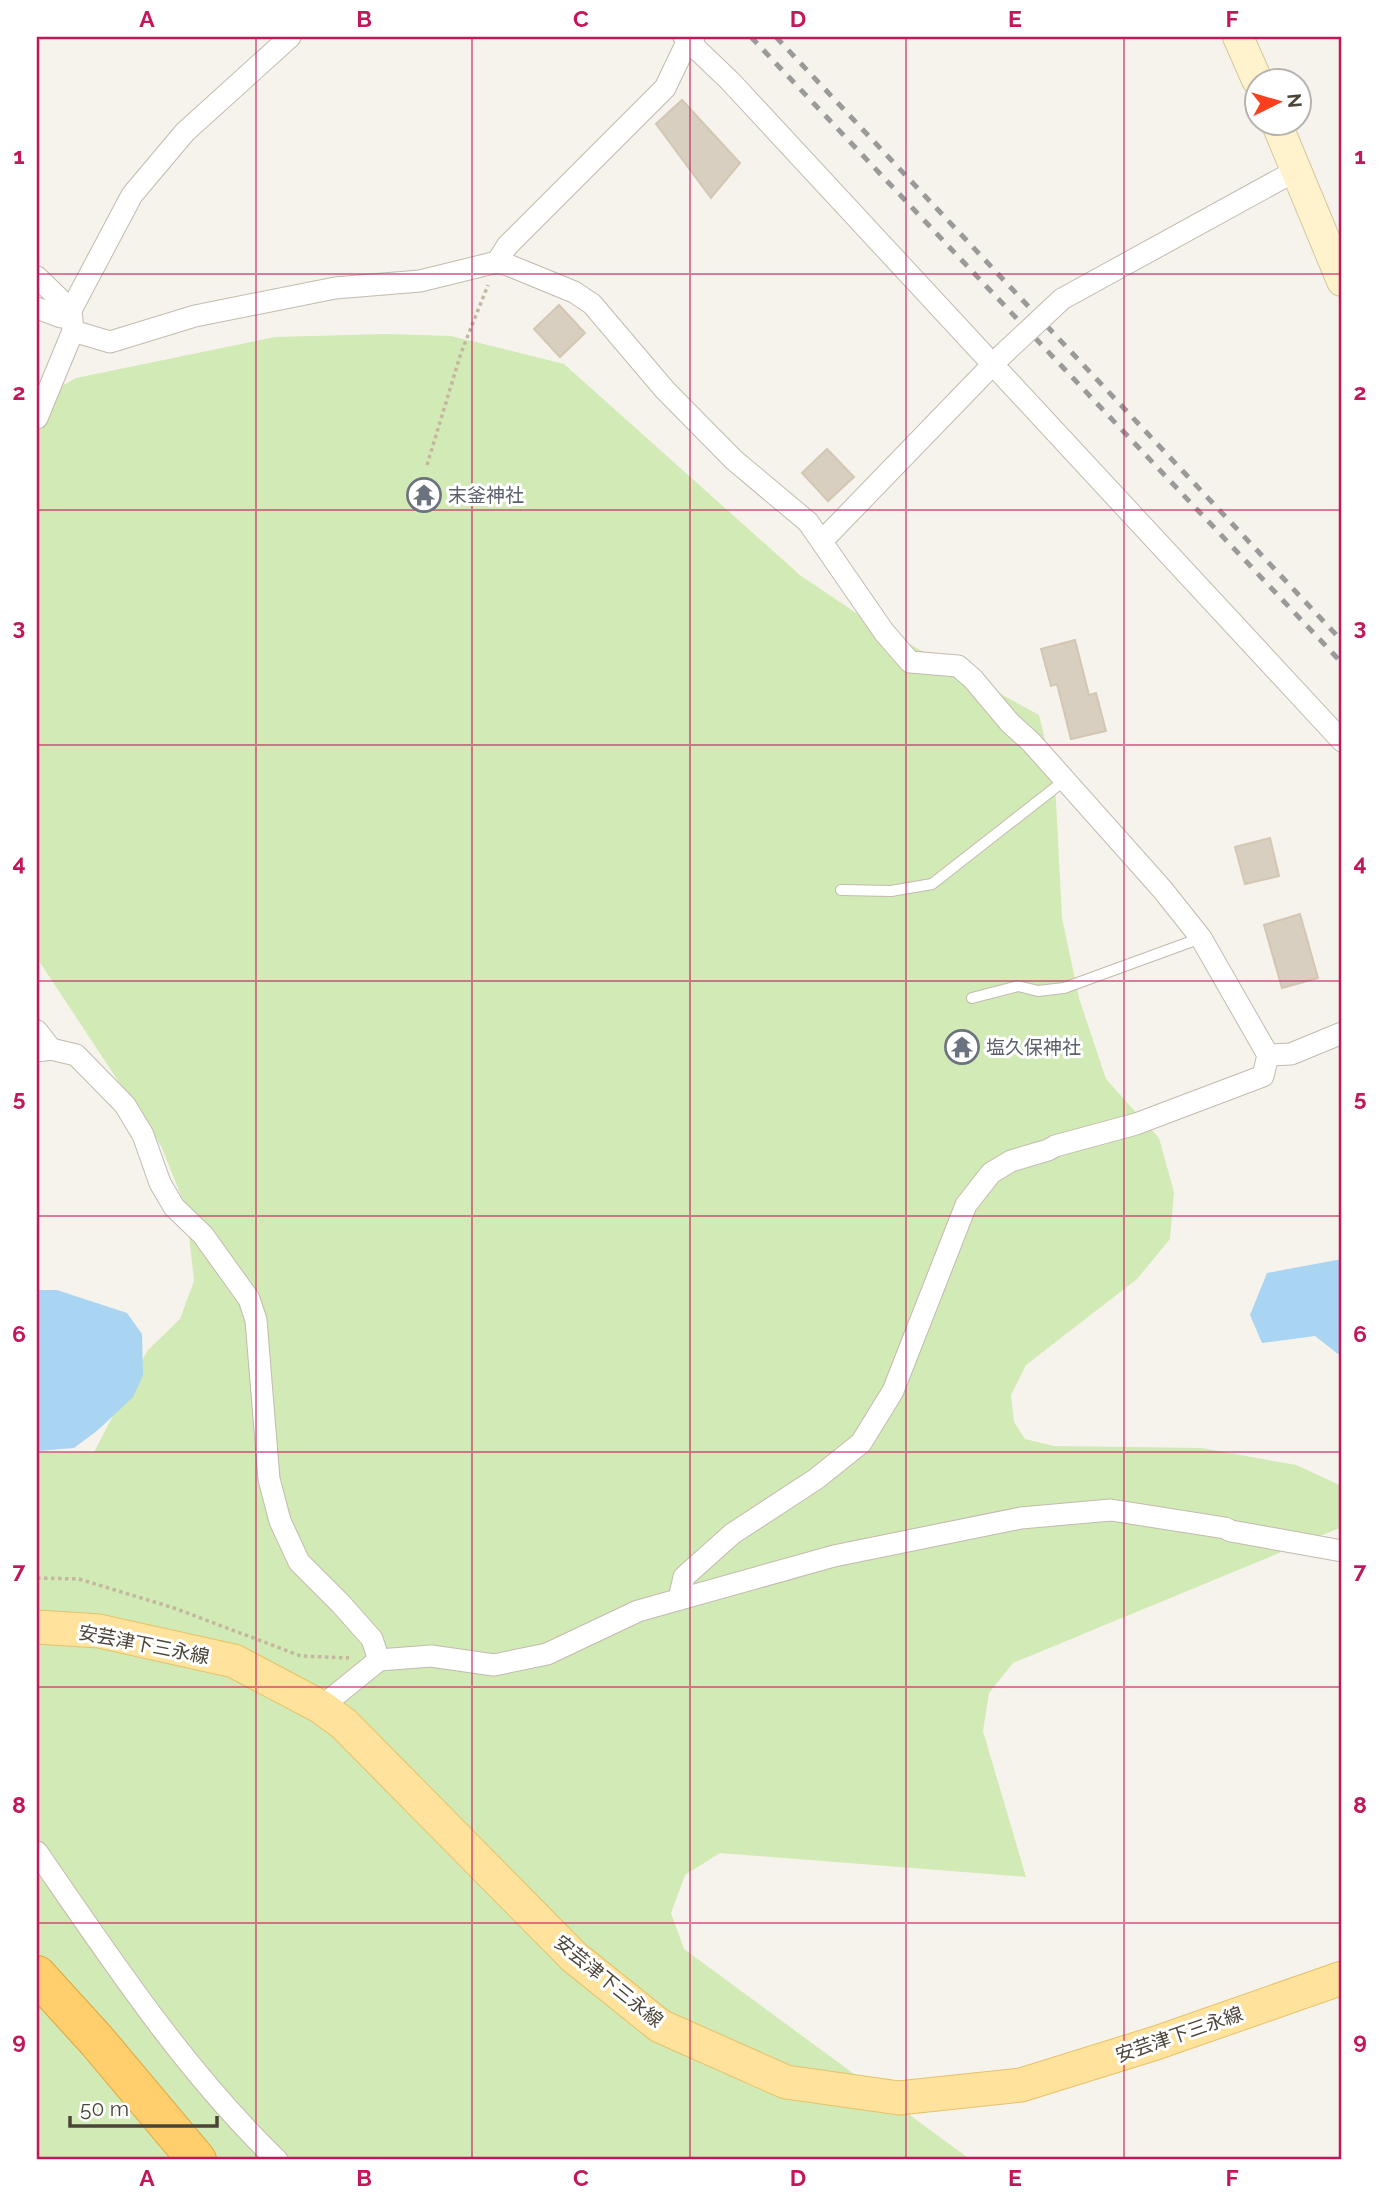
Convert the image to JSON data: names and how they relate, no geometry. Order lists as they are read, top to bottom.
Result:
{
  "streets": {
    "main road": ["安芸津下三永線"]
  },
  "places": {
    "temple": ["末釜神社", "塩久保神社"]
  },
  "scale_bar": "50 m",
  "north": "right",
  "grid": {
    "columns": [
      "A",
      "B",
      "C",
      "D",
      "E",
      "F"
    ],
    "rows": [
      "1",
      "2",
      "3",
      "4",
      "5",
      "6",
      "7",
      "8",
      "9"
    ]
  }
}
